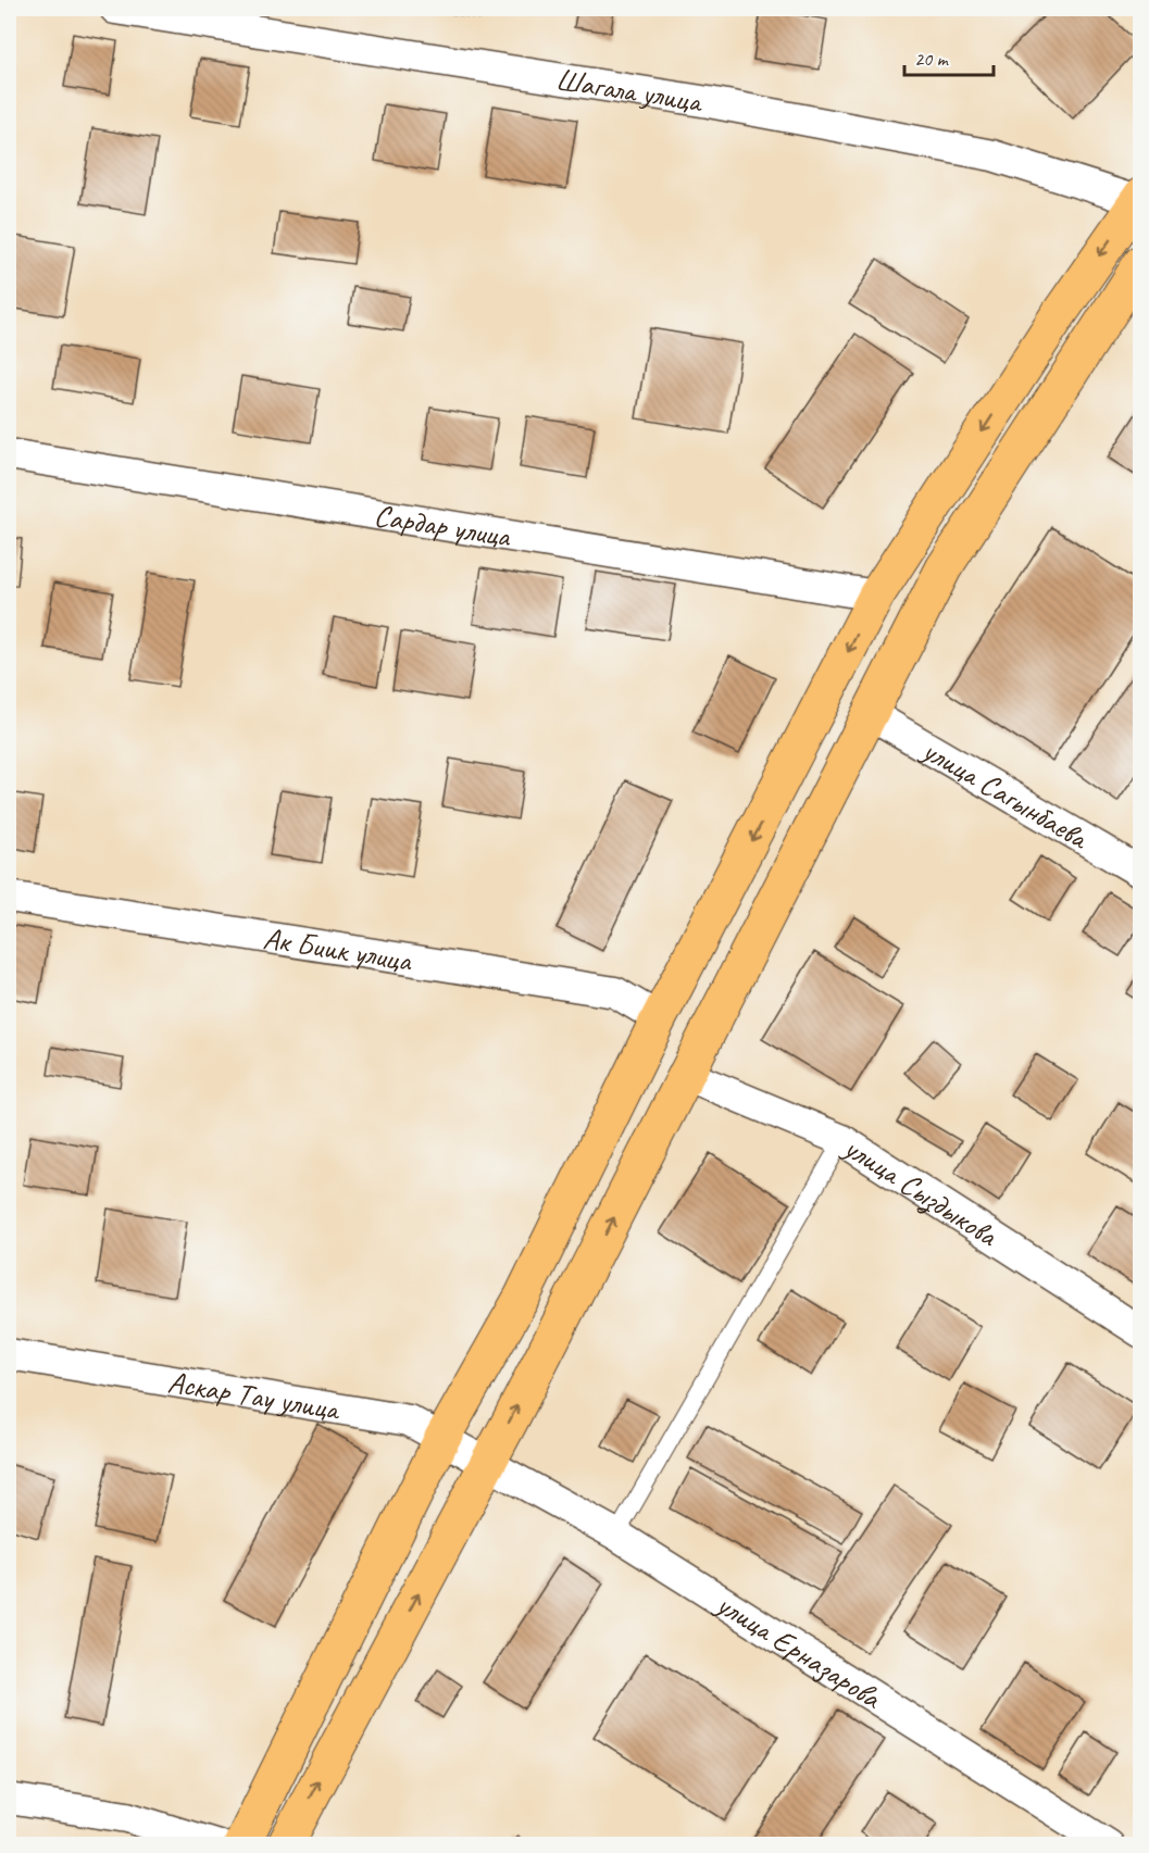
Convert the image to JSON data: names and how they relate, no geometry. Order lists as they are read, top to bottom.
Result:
{
  "streets": {
    "street": [
      "Шагала улица",
      "Сардар улица",
      "улица Сагынбаева",
      "Ак Биик улица",
      "улица Сыздыкова",
      "Аскар Тау улица",
      "улица Ерназарова"
    ]
  },
  "crossings": [
    ["Аскар Тау улица", "улица Ерназарова"]
  ],
  "scale_bar": "20 m"
}
